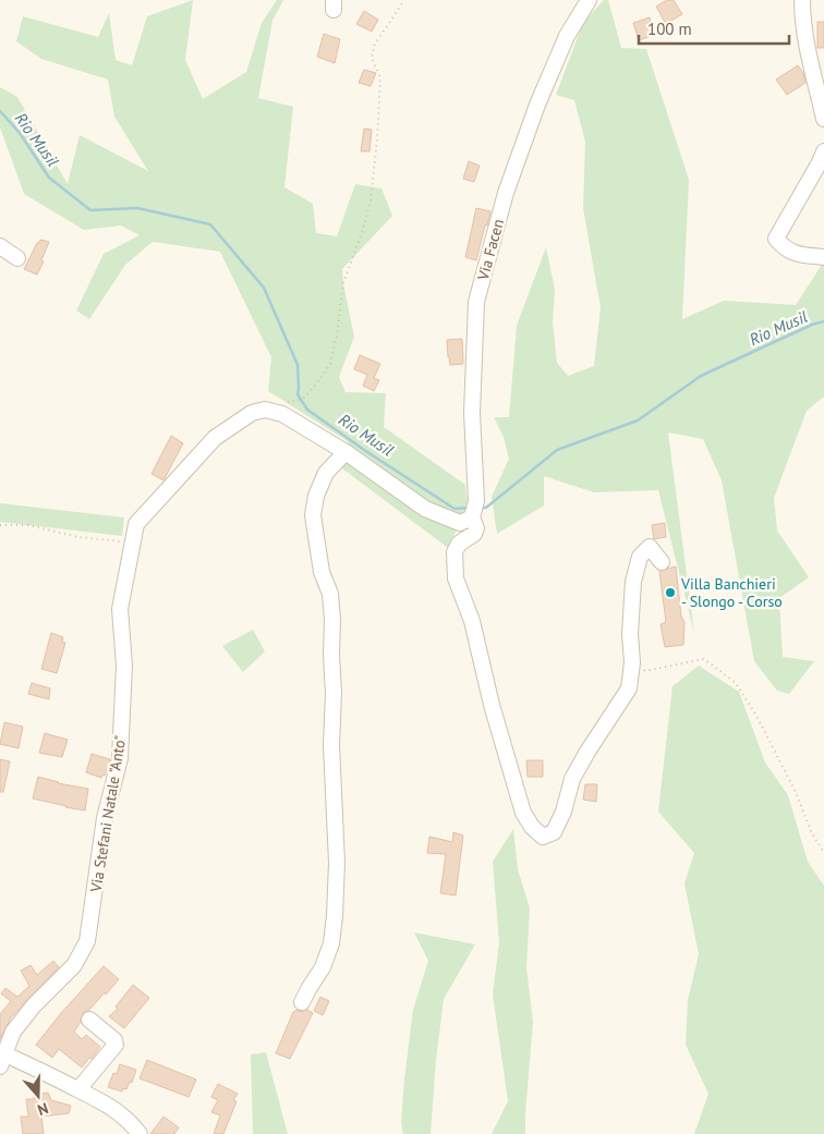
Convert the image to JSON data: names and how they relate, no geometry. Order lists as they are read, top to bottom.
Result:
{
  "streets": {
    "street": ["Via Facen", "Via Stefani Natale \"Anto\""]
  },
  "crossings": [
    ["Via Facen", "Via Stefani Natale \"Anto\""]
  ],
  "water": ["Rio Musil"],
  "places": ["Villa Banchieri - Slongo - Corso"],
  "scale_bar": "100 m",
  "north": "bottom"
}
